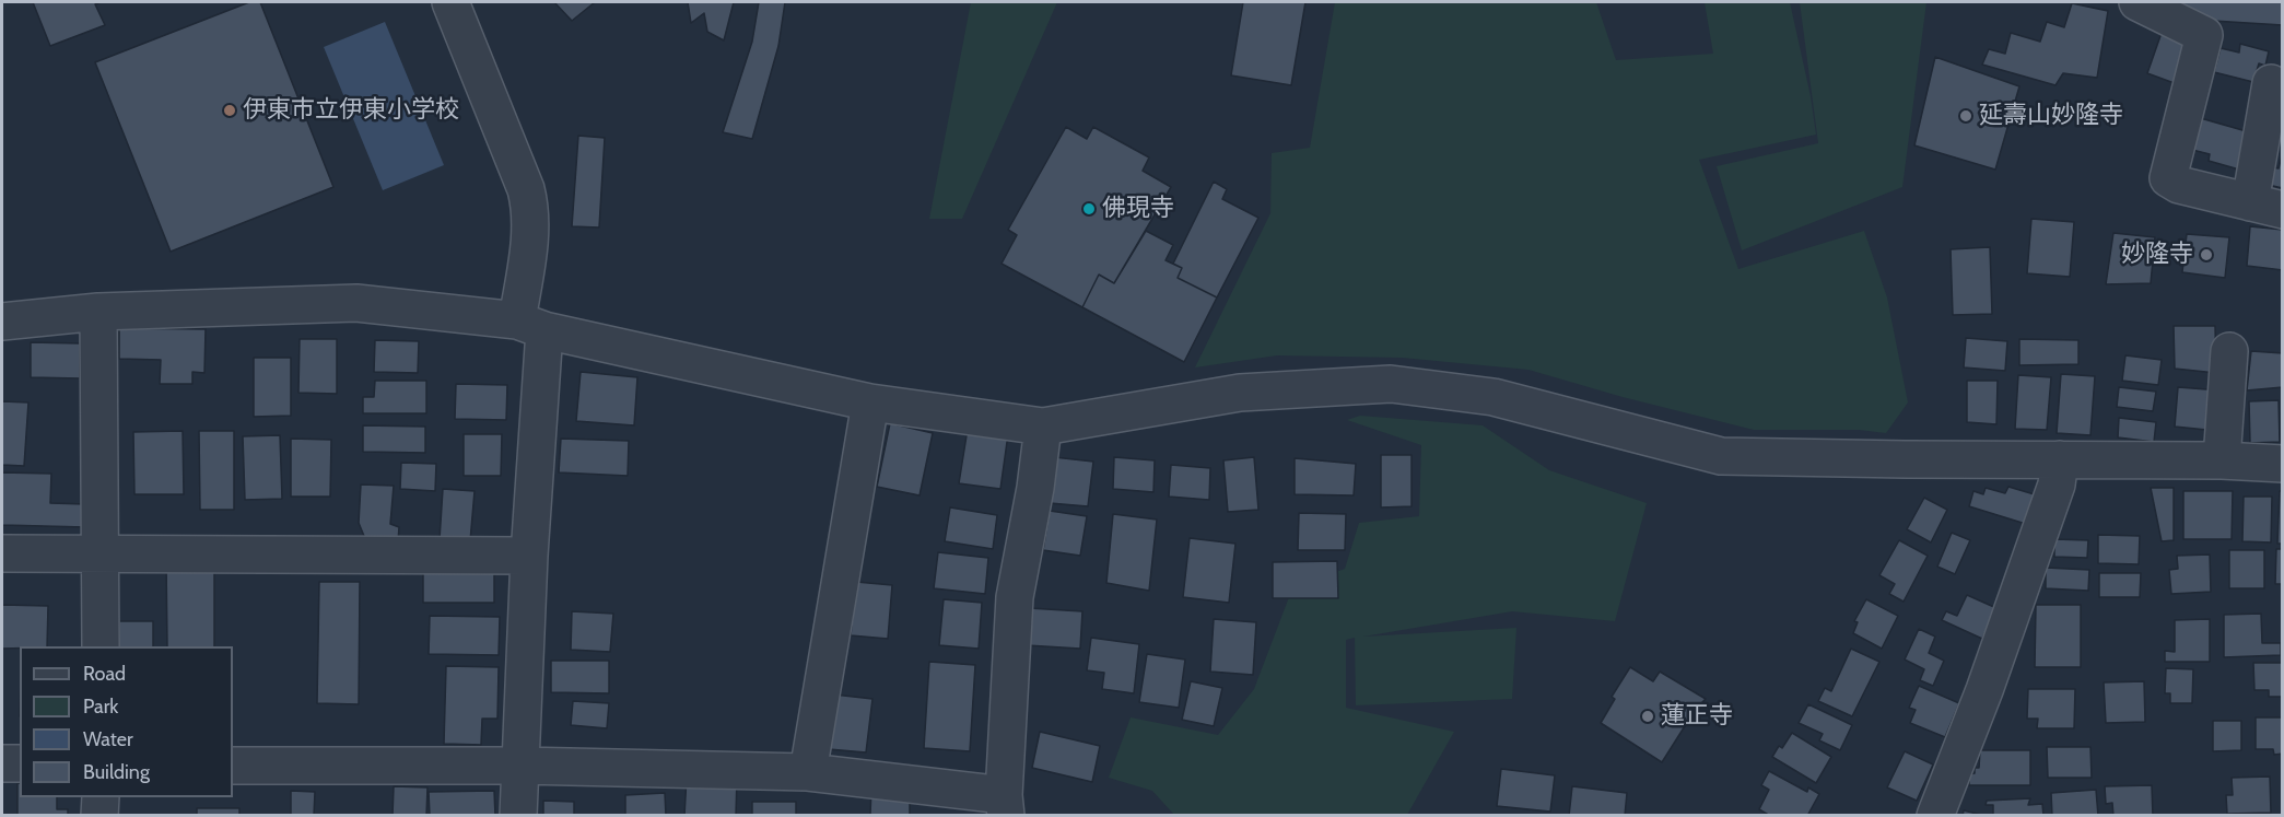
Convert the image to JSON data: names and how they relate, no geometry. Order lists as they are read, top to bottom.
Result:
{
  "places": [
    "伊東市立伊東小学校",
    "延壽山妙隆寺",
    "佛現寺",
    "妙隆寺",
    "蓮正寺"
  ],
  "legend": [
    "Road",
    "Park",
    "Water",
    "Building"
  ]
}
